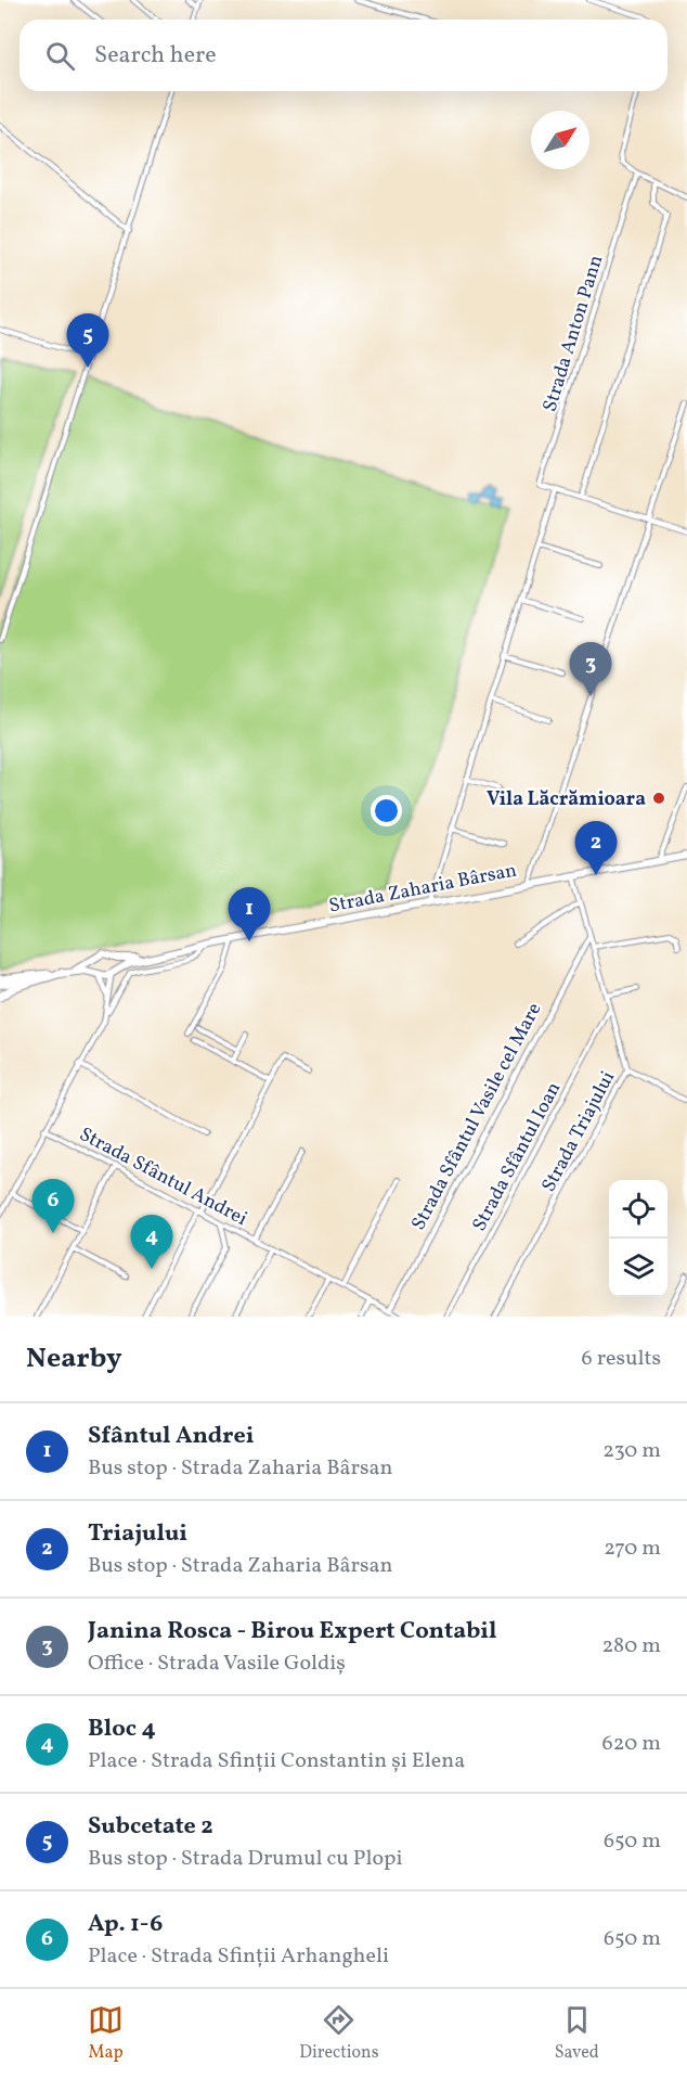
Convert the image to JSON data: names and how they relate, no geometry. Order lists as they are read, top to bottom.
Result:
{
  "streets": {
    "main road": ["Strada Zaharia Bârsan"],
    "street": [
      "Strada Anton Pann",
      "Strada Sfântul Vasile cel Mare",
      "Strada Triajului",
      "Strada Sfântul Ioan",
      "Strada Sfântul Andrei"
    ]
  },
  "crossings": [
    ["Strada Zaharia Bârsan", "Strada Triajului"],
    ["Strada Sfântul Vasile cel Mare", "Strada Triajului"],
    ["Strada Sfântul Vasile cel Mare", "Strada Sfântul Andrei"],
    ["Strada Triajului", "Strada Sfântul Ioan"]
  ],
  "places": ["Vila Lăcrămioara"],
  "north": "top right",
  "page": {
    "search": "Search here",
    "pins": [
      "5",
      "3",
      "2",
      "1",
      "6",
      "4"
    ],
    "heading": ["Nearby", "6 results"],
    "list": [
      {
        "mark": "1",
        "name": "Sfântul Andrei",
        "note": "Bus stop · Strada Zaharia Bârsan",
        "value": "230 m"
      },
      {
        "mark": "2",
        "name": "Triajului",
        "note": "Bus stop · Strada Zaharia Bârsan",
        "value": "270 m"
      },
      {
        "mark": "3",
        "name": "Janina Rosca - Birou Expert Contabil",
        "note": "Office · Strada Vasile Goldiș",
        "value": "280 m"
      },
      {
        "mark": "4",
        "name": "Bloc 4",
        "note": "Place · Strada Sfinții Constantin și Elena",
        "value": "620 m"
      },
      {
        "mark": "5",
        "name": "Subcetate 2",
        "note": "Bus stop · Strada Drumul cu Plopi",
        "value": "650 m"
      },
      {
        "mark": "6",
        "name": "Ap. 1-6",
        "note": "Place · Strada Sfinții Arhangheli",
        "value": "650 m"
      }
    ],
    "nav": ["Map", "Directions", "Saved"]
  }
}
